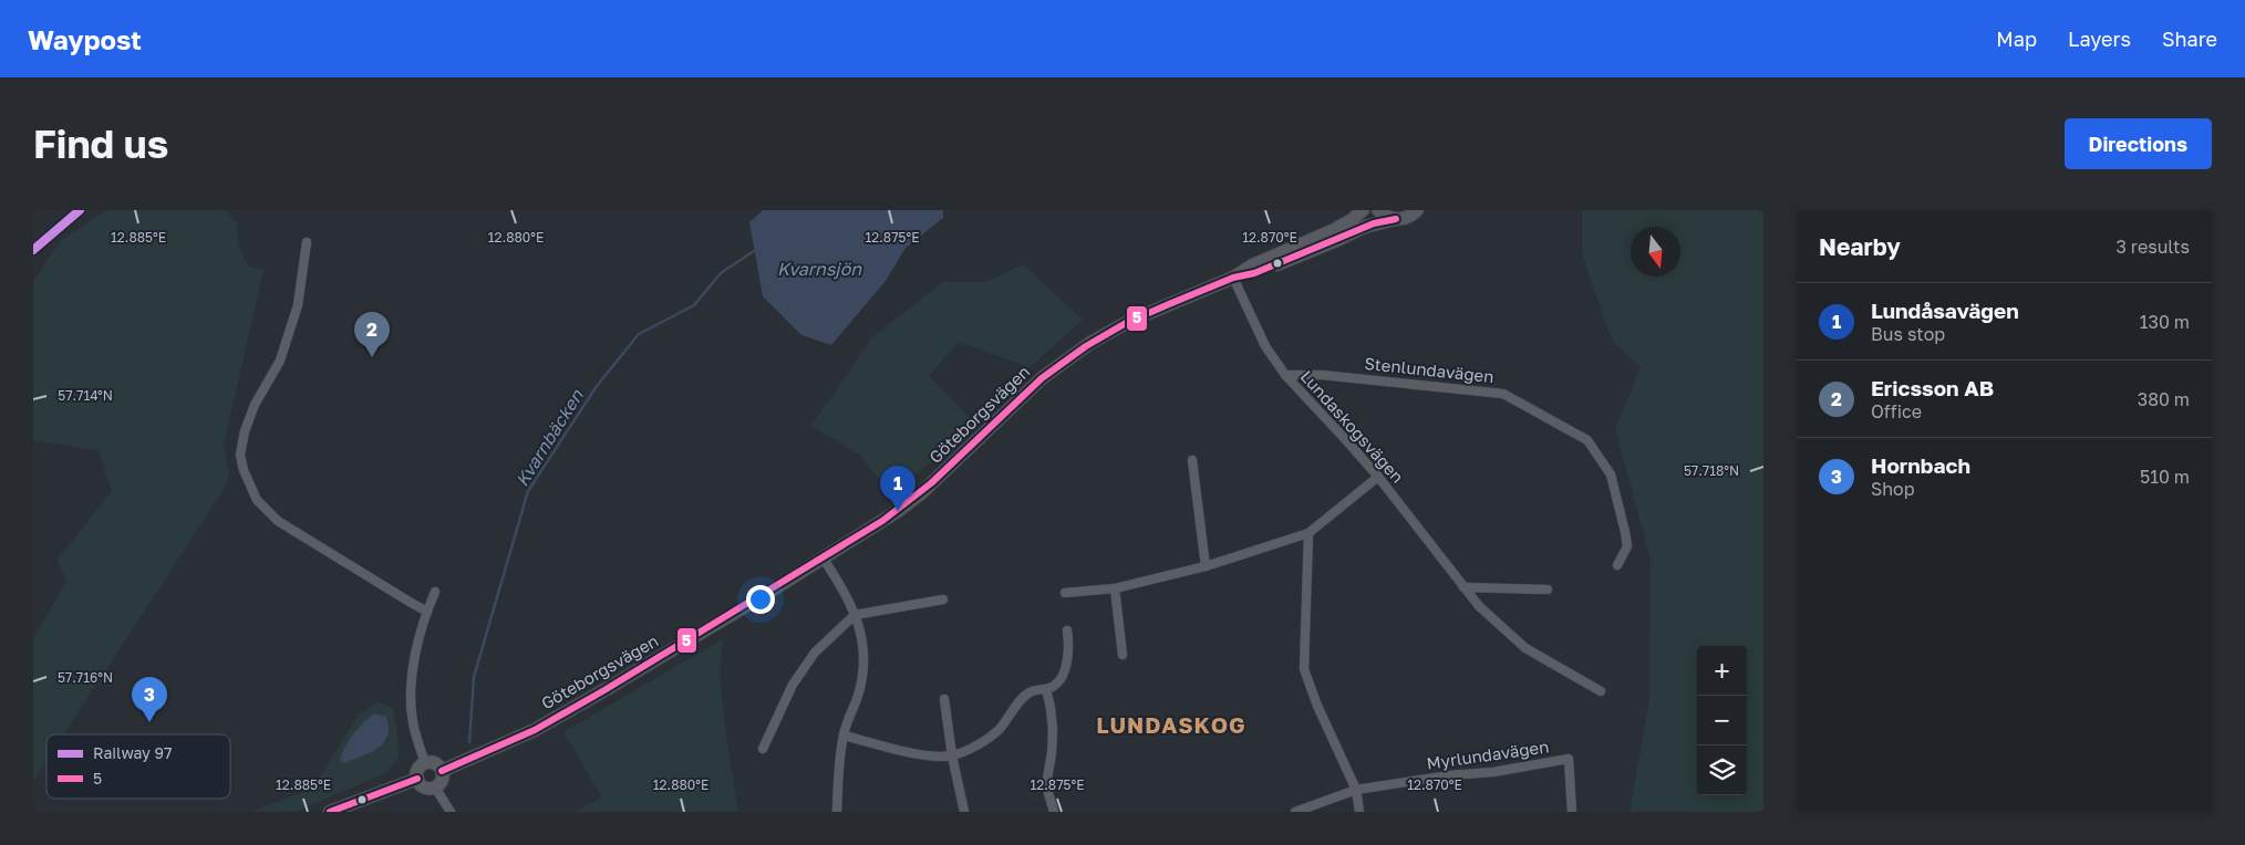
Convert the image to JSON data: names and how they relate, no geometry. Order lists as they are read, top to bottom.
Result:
{
  "streets": {
    "street": [
      "Stenlundavägen",
      "Göteborgsvägen",
      "Lundaskogsvägen",
      "Myrlundavägen"
    ]
  },
  "crossings": [
    ["Stenlundavägen", "Lundaskogsvägen"],
    ["Göteborgsvägen", "Lundaskogsvägen"]
  ],
  "districts": ["LUNDASKOG"],
  "water": ["Kvarnsjön", "Kvarnbäcken"],
  "lines": ["rail line 97", "transit line 5"],
  "legend": ["Railway 97", "5"],
  "north": "bottom",
  "page": {
    "header": "Waypost",
    "nav": ["Map", "Layers", "Share"],
    "buttons": "Directions",
    "title": "Find us",
    "heading": ["Nearby", "3 results"],
    "list": [
      {
        "mark": "1",
        "name": "Lundåsavägen",
        "note": "Bus stop",
        "value": "130 m"
      },
      {
        "mark": "2",
        "name": "Ericsson AB",
        "note": "Office",
        "value": "380 m"
      },
      {
        "mark": "3",
        "name": "Hornbach",
        "note": "Shop",
        "value": "510 m"
      }
    ],
    "pins": ["2", "1", "3"],
    "map_buttons": ["+", "−"]
  },
  "coordinates": [
    "12.885°E",
    "12.880°E",
    "12.875°E",
    "12.870°E",
    "57.714°N",
    "57.718°N",
    "57.716°N"
  ]
}
